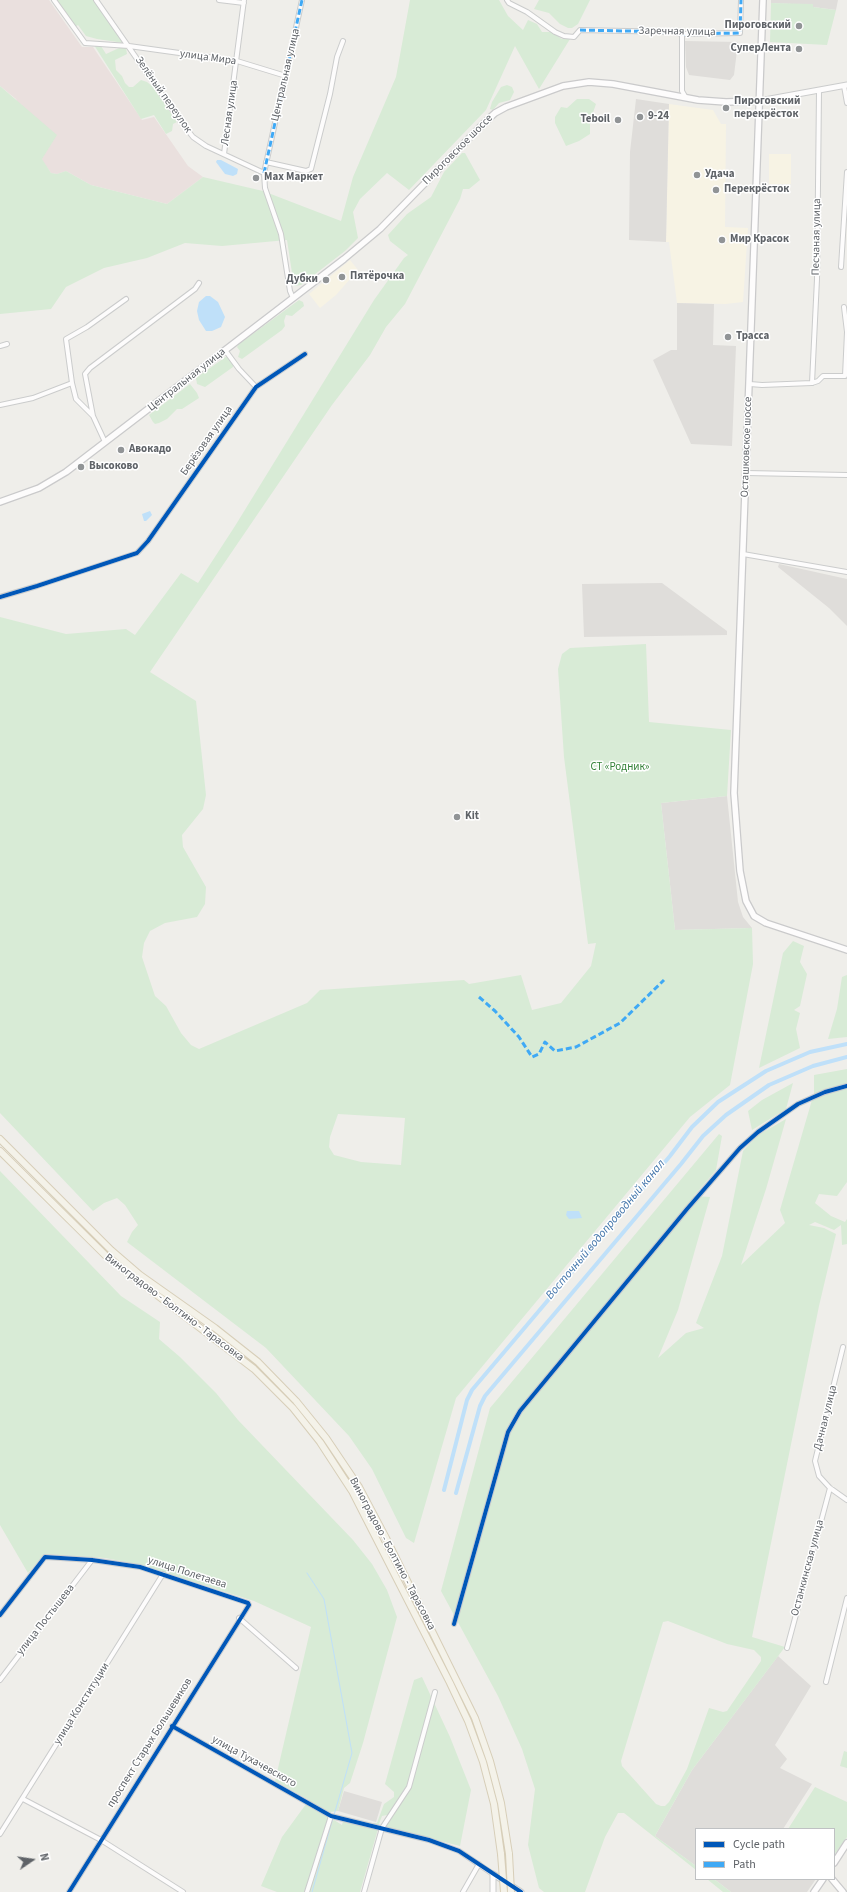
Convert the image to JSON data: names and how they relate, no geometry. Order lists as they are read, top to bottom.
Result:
{
  "streets": {
    "main road": [
      "Центральная улица",
      "Пироговское шоссе",
      "Осташковское шоссе",
      "Виноградово - Болтино - Тарасовка"
    ],
    "street": [
      "Заречная улица",
      "улица Мира",
      "Зелёный переулок",
      "Лесная улица",
      "Песчаная улица",
      "Берёзовая улица",
      "Дачная улица",
      "Останкинская улица",
      "улица Полетаева",
      "улица Постышева",
      "улица Конституции",
      "проспект Старых Большевиков",
      "улица Тухачевского"
    ]
  },
  "crossings": [
    ["улица Мира", "Центральная улица"],
    ["улица Мира", "Зелёный переулок"],
    ["улица Мира", "Лесная улица"],
    ["Центральная улица", "Зелёный переулок"],
    ["Центральная улица", "Пироговское шоссе"],
    ["Зелёный переулок", "Лесная улица"],
    ["Пироговское шоссе", "Осташковское шоссе"],
    ["Дачная улица", "Останкинская улица"],
    ["улица Полетаева", "улица Постышева"],
    ["улица Полетаева", "улица Конституции"],
    ["улица Полетаева", "проспект Старых Большевиков"],
    ["проспект Старых Большевиков", "улица Тухачевского"]
  ],
  "water": ["Восточный водопроводный канал"],
  "parks": ["СТ «Родник»"],
  "places": [
    "Пироговский",
    "СуперЛента",
    "Пироговский перекрёсток",
    "9-24",
    "Teboil",
    "Удача",
    "Мах Маркет",
    "Перекрёсток",
    "Мир Красок",
    "Пятёрочка",
    "Дубки",
    "Трасса",
    "Авокадо",
    "Высоково",
    "Kit"
  ],
  "legend": ["Cycle path", "Path"],
  "north": "right"
}
